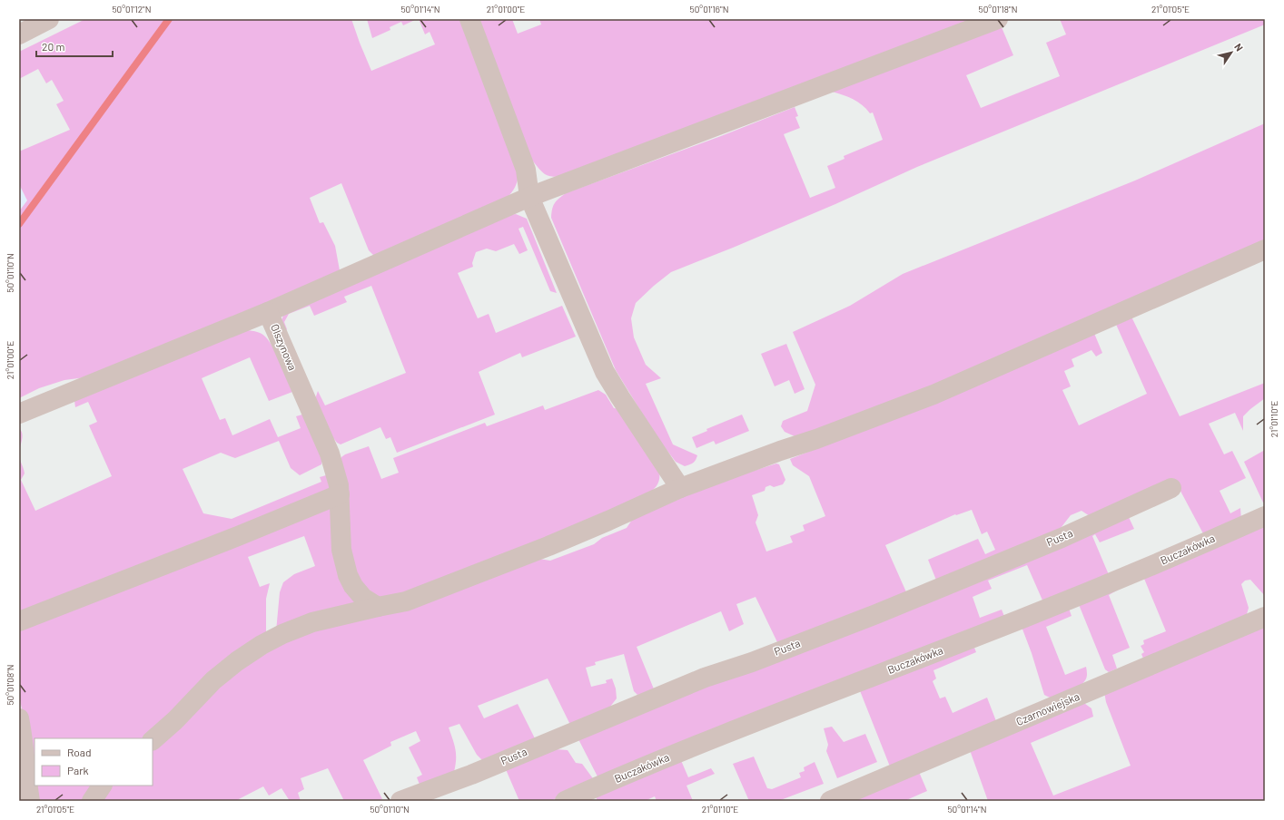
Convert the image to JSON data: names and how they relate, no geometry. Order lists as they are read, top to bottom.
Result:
{
  "streets": {
    "street": [
      "Olszynowa",
      "Pusta",
      "Buczakówka",
      "Czarnowiejska"
    ]
  },
  "legend": ["Road", "Park"],
  "scale_bar": "20 m",
  "north": "top right",
  "coordinates": [
    "50°01'12\"N",
    "50°01'14\"N",
    "21°01'00\"E",
    "50°01'16\"N",
    "50°01'18\"N",
    "21°01'05\"E",
    "50°01'10\"N",
    "21°01'10\"E",
    "50°01'08\"N"
  ]
}
